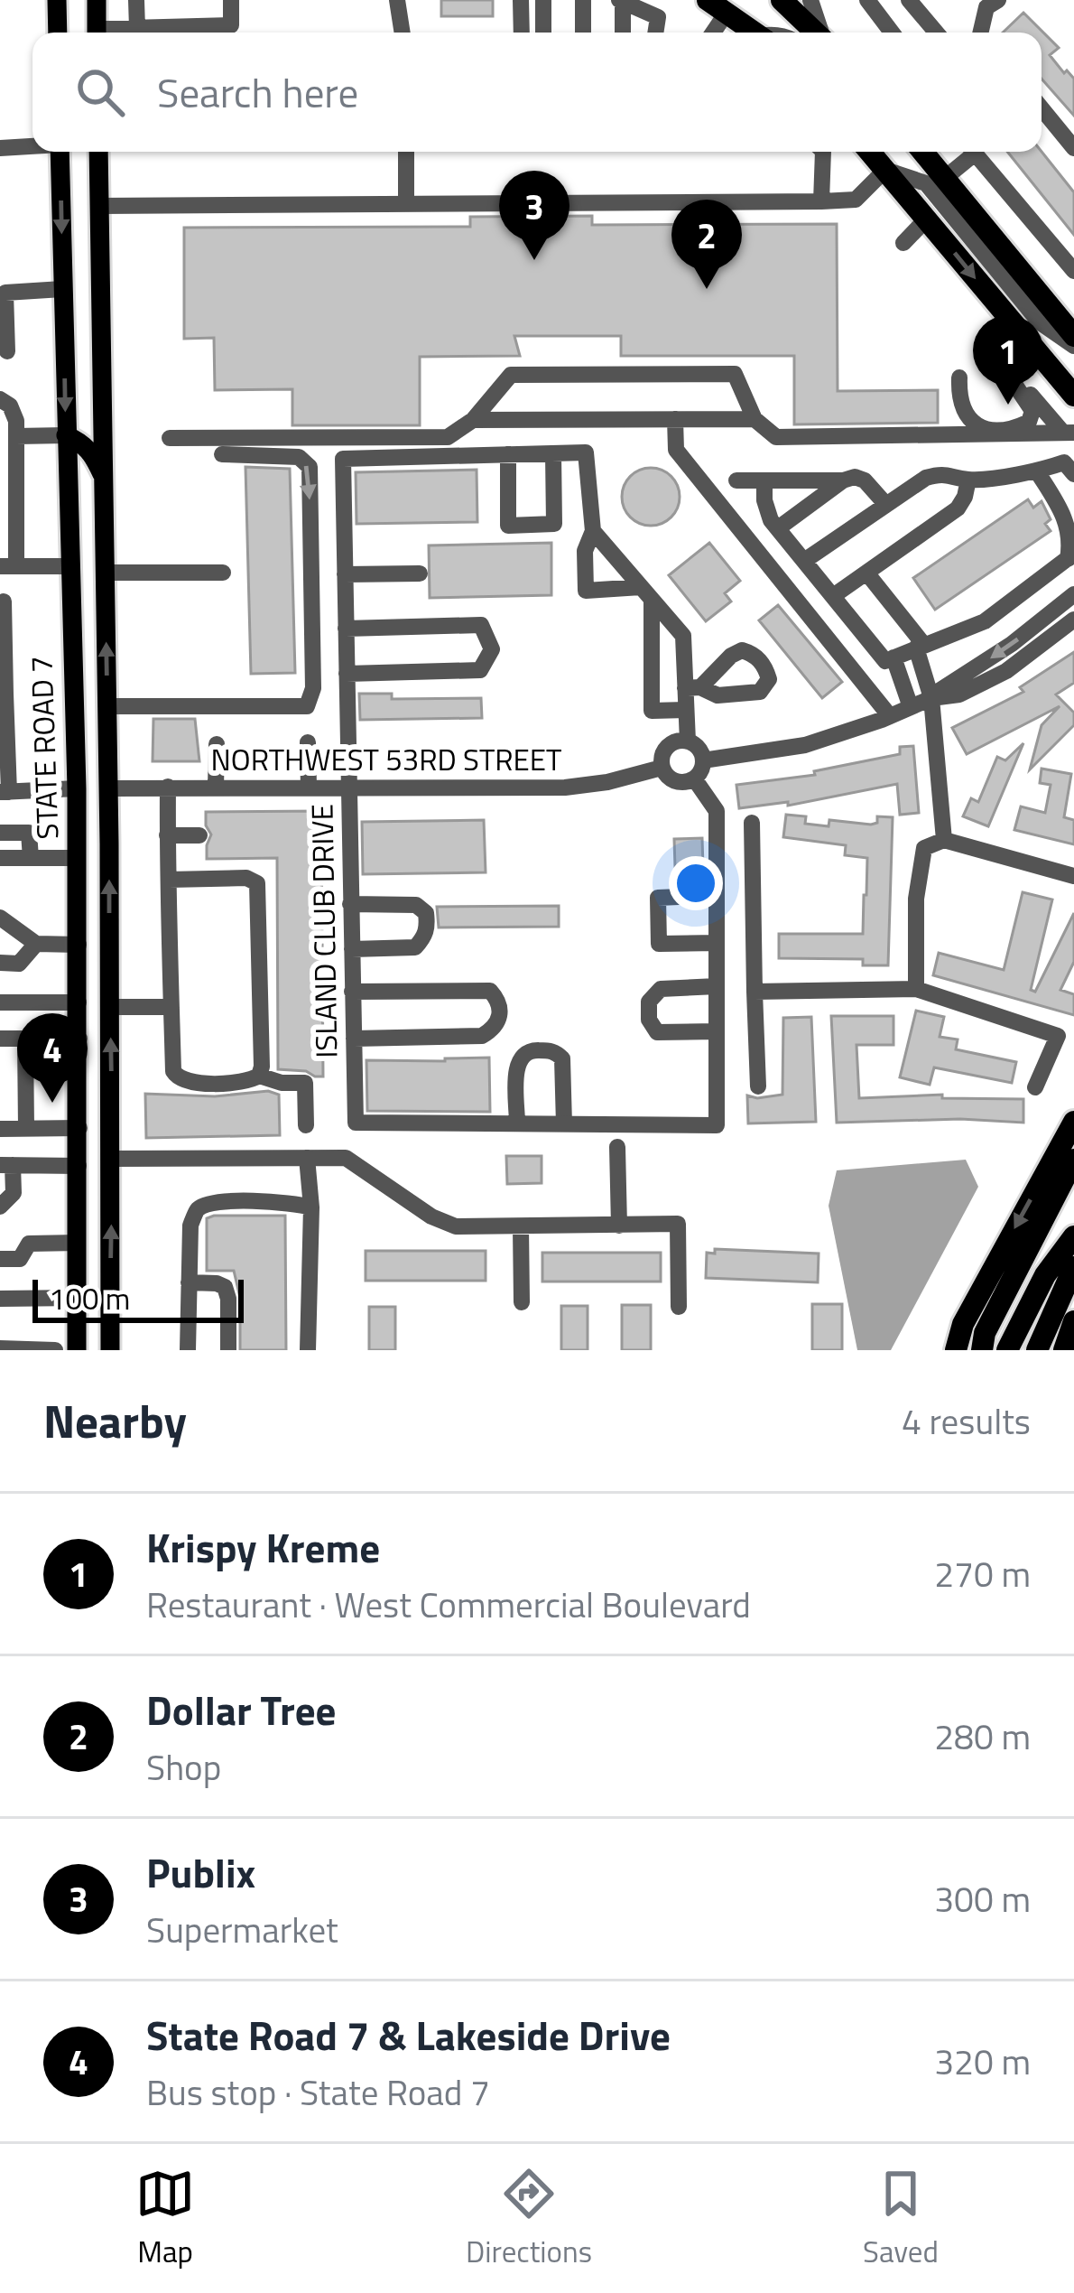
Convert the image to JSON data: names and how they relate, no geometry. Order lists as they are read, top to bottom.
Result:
{
  "streets": {
    "main road": ["STATE ROAD 7"],
    "street": ["NORTHWEST 53RD STREET", "ISLAND CLUB DRIVE"]
  },
  "crossings": [
    ["STATE ROAD 7", "NORTHWEST 53RD STREET"],
    ["NORTHWEST 53RD STREET", "ISLAND CLUB DRIVE"]
  ],
  "scale_bar": "100 m",
  "page": {
    "search": "Search here",
    "pins": [
      "3",
      "2",
      "1",
      "4"
    ],
    "scale": "100 m",
    "heading": ["Nearby", "4 results"],
    "list": [
      {
        "mark": "1",
        "name": "Krispy Kreme",
        "note": "Restaurant · West Commercial Boulevard",
        "value": "270 m"
      },
      {
        "mark": "2",
        "name": "Dollar Tree",
        "note": "Shop",
        "value": "280 m"
      },
      {
        "mark": "3",
        "name": "Publix",
        "note": "Supermarket",
        "value": "300 m"
      },
      {
        "mark": "4",
        "name": "State Road 7 & Lakeside Drive",
        "note": "Bus stop · State Road 7",
        "value": "320 m"
      }
    ],
    "nav": ["Map", "Directions", "Saved"]
  }
}
